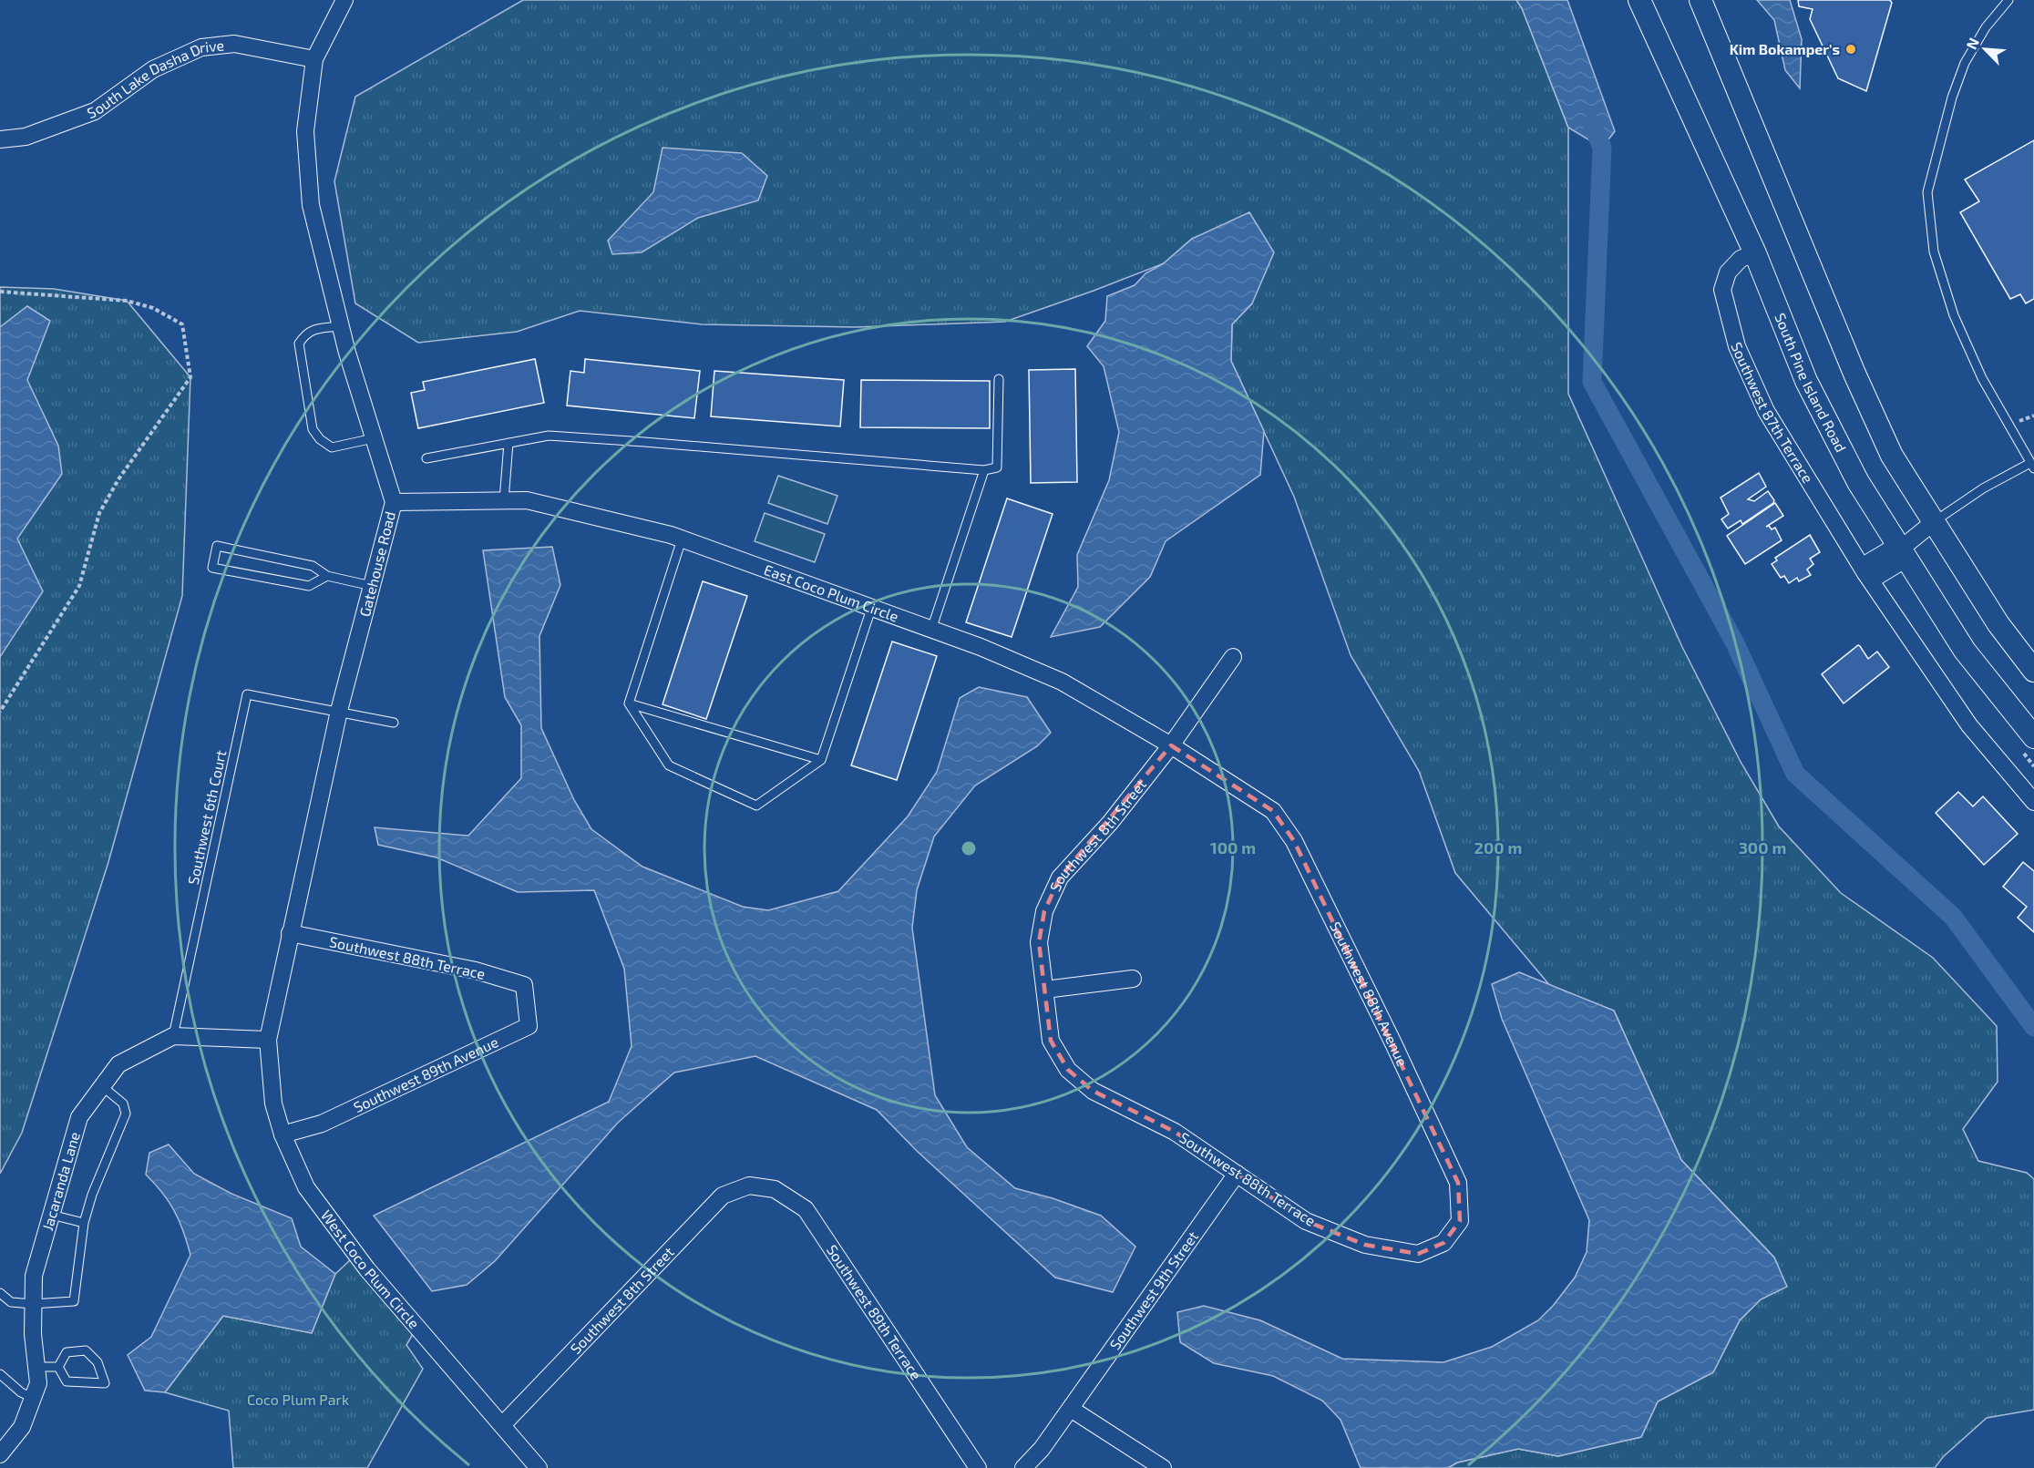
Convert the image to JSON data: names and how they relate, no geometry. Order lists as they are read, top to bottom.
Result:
{
  "streets": {
    "main road": ["South Pine Island Road"],
    "street": [
      "South Lake Dasha Drive",
      "Southwest 87th Terrace",
      "Gatehouse Road",
      "East Coco Plum Circle",
      "Southwest 8th Street",
      "Southwest 88th Terrace",
      "Southwest 88th Avenue",
      "Southwest 89th Avenue",
      "Jacaranda Lane",
      "West Coco Plum Circle",
      "Southwest 9th Street",
      "Southwest 89th Terrace"
    ],
    "lane": ["Southwest 6th Court"]
  },
  "crossings": [
    ["South Lake Dasha Drive", "Gatehouse Road"],
    ["South Pine Island Road", "Southwest 87th Terrace"],
    ["Gatehouse Road", "East Coco Plum Circle"],
    ["Gatehouse Road", "Southwest 6th Court"],
    ["Gatehouse Road", "Southwest 88th Terrace"],
    ["Gatehouse Road", "Jacaranda Lane"],
    ["Gatehouse Road", "West Coco Plum Circle"],
    ["East Coco Plum Circle", "Southwest 8th Street"],
    ["East Coco Plum Circle", "Southwest 88th Avenue"],
    ["Southwest 6th Court", "Jacaranda Lane"],
    ["Southwest 8th Street", "Southwest 88th Terrace"],
    ["Southwest 8th Street", "West Coco Plum Circle"],
    ["Southwest 8th Street", "Southwest 89th Terrace"],
    ["Southwest 88th Terrace", "Southwest 88th Avenue"],
    ["Southwest 88th Terrace", "Southwest 89th Avenue"],
    ["Southwest 88th Terrace", "Southwest 9th Street"],
    ["Southwest 89th Avenue", "West Coco Plum Circle"],
    ["Jacaranda Lane", "West Coco Plum Circle"]
  ],
  "parks": ["Coco Plum Park"],
  "places": ["Kim Bokamper's"],
  "north": "top left",
  "rings": ["100 m", "200 m", "300 m"]
}
